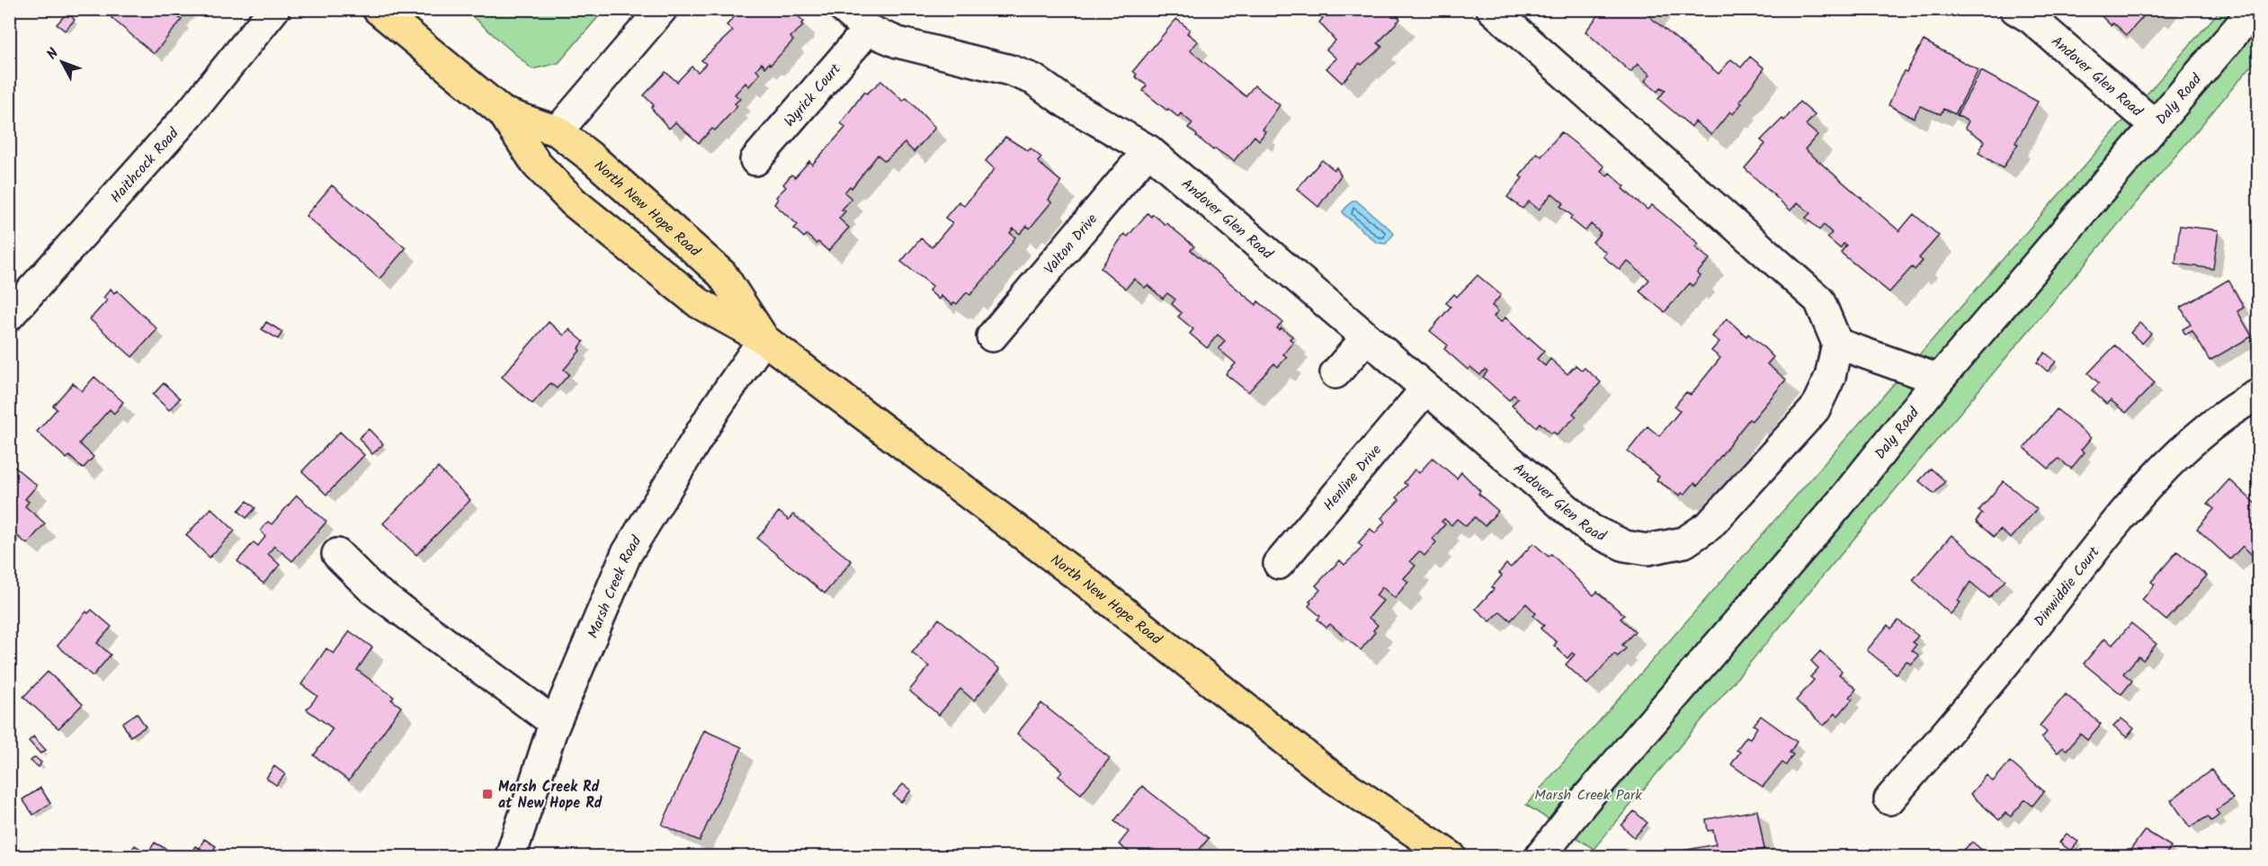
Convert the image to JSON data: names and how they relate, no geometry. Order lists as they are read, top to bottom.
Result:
{
  "streets": {
    "main road": ["North New Hope Road"],
    "street": [
      "Andover Glen Road",
      "Wyrick Court",
      "Daly Road",
      "Haithcock Road",
      "Valton Drive",
      "Henline Drive",
      "Marsh Creek Road",
      "Dinwiddie Court"
    ]
  },
  "crossings": [
    ["Andover Glen Road", "Wyrick Court"],
    ["Andover Glen Road", "Daly Road"],
    ["Andover Glen Road", "Valton Drive"],
    ["Andover Glen Road", "Henline Drive"],
    ["North New Hope Road", "Marsh Creek Road"]
  ],
  "parks": ["Marsh Creek Park"],
  "places": {
    "transit": ["Marsh Creek Rd at New Hope Rd"]
  },
  "north": "top left"
}
